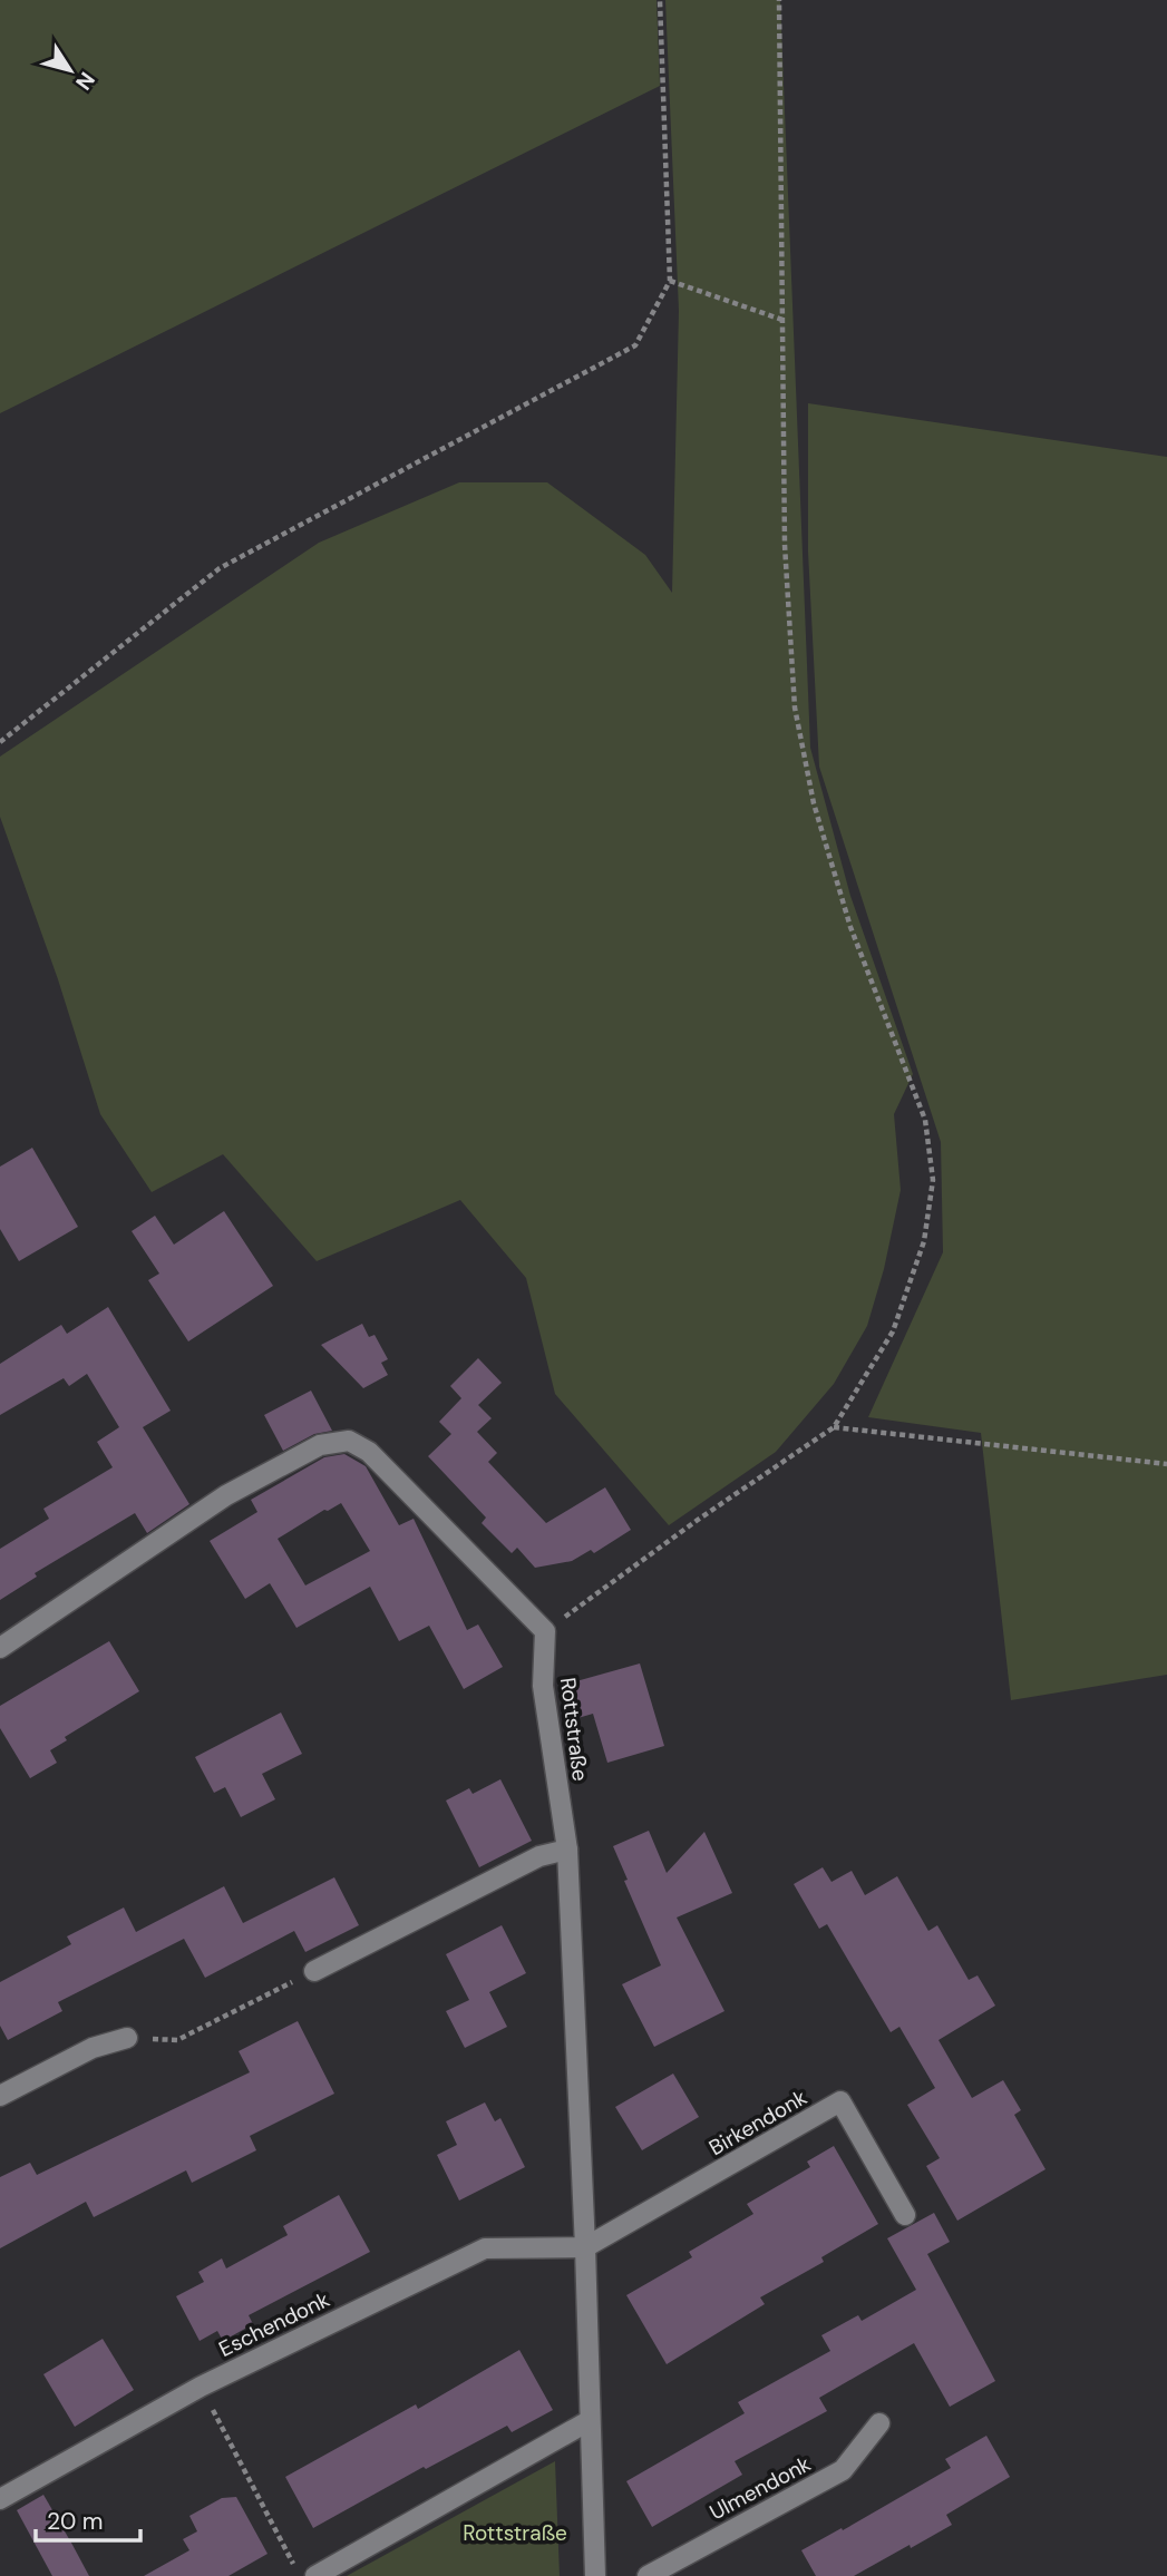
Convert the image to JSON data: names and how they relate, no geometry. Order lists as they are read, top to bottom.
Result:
{
  "streets": {
    "street": [
      "Rottstraße",
      "Birkendonk",
      "Eschendonk",
      "Ulmendonk"
    ]
  },
  "crossings": [
    ["Rottstraße", "Birkendonk"],
    ["Rottstraße", "Eschendonk"],
    ["Birkendonk", "Eschendonk"]
  ],
  "parks": ["Rottstraße"],
  "scale_bar": "20 m",
  "north": "bottom right"
}
